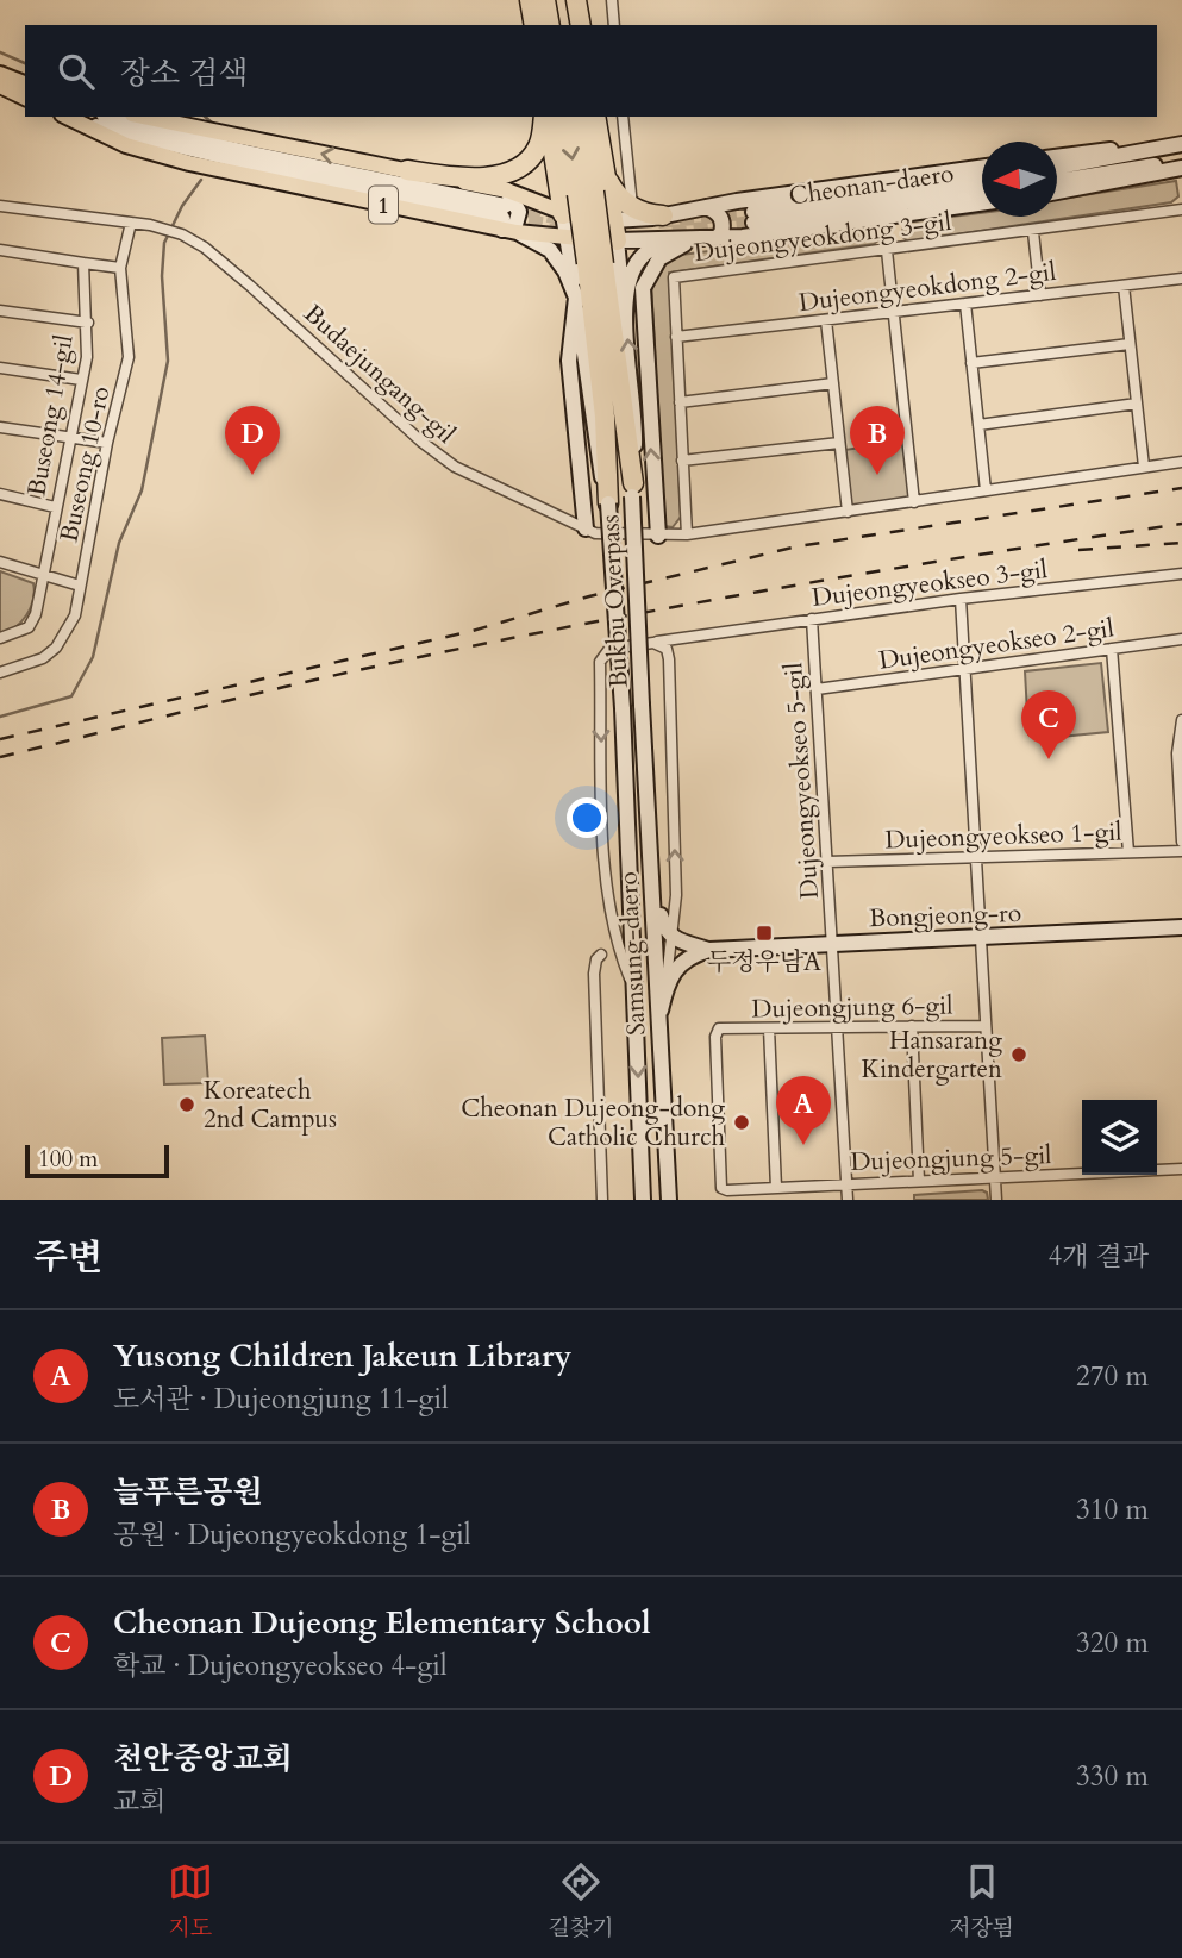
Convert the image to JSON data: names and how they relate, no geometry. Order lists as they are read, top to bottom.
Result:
{
  "streets": {
    "highway": ["1"],
    "main road": [
      "Cheonan-daero",
      "Bukbu Overpass",
      "Bongjeong-ro",
      "Samsung-daero"
    ],
    "street": [
      "Dujeongyeokdong 3-gil",
      "Dujeongyeokdong 2-gil",
      "Budaejungang-gil",
      "Buseong 14-gil",
      "Buseong 10-ro",
      "Dujeongyeokseo 3-gil",
      "Dujeongyeokseo 2-gil",
      "Dujeongyeokseo 5-gil",
      "Dujeongyeokseo 1-gil",
      "Dujeongjung 6-gil",
      "Dujeongjung 5-gil"
    ]
  },
  "crossings": [
    ["Dujeongyeokdong 3-gil", "Dujeongyeokdong 2-gil"],
    ["Budaejungang-gil", "Buseong 10-ro"],
    ["Dujeongyeokseo 3-gil", "Dujeongyeokseo 5-gil"],
    ["Dujeongyeokseo 3-gil", "Samsung-daero"],
    ["Bukbu Overpass", "Samsung-daero"],
    ["Dujeongyeokseo 2-gil", "Dujeongyeokseo 5-gil"],
    ["Dujeongyeokseo 5-gil", "Dujeongyeokseo 1-gil"],
    ["Dujeongyeokseo 5-gil", "Bongjeong-ro"],
    ["Dujeongyeokseo 5-gil", "Dujeongjung 6-gil"],
    ["Dujeongyeokseo 5-gil", "Dujeongjung 5-gil"],
    ["Dujeongjung 6-gil", "Dujeongjung 5-gil"]
  ],
  "places": {
    "transit": ["두정우남A"],
    "other": ["Hansarang Kindergarten", "Koreatech 2nd Campus", "Cheonan Dujeong-dong Catholic Church"]
  },
  "scale_bar": "100 m",
  "north": "left",
  "page": {
    "search": "장소 검색",
    "pins": [
      "B",
      "D",
      "C",
      "A"
    ],
    "scale": "100 m",
    "heading": ["주변", "4개 결과"],
    "list": [
      {
        "mark": "A",
        "name": "Yusong Children Jakeun Library",
        "note": "도서관 · Dujeongjung 11-gil",
        "value": "270 m"
      },
      {
        "mark": "B",
        "name": "늘푸른공원",
        "note": "공원 · Dujeongyeokdong 1-gil",
        "value": "310 m"
      },
      {
        "mark": "C",
        "name": "Cheonan Dujeong Elementary School",
        "note": "학교 · Dujeongyeokseo 4-gil",
        "value": "320 m"
      },
      {
        "mark": "D",
        "name": "천안중앙교회",
        "note": "교회",
        "value": "330 m"
      }
    ],
    "nav": ["지도", "길찾기", "저장됨"]
  }
}
